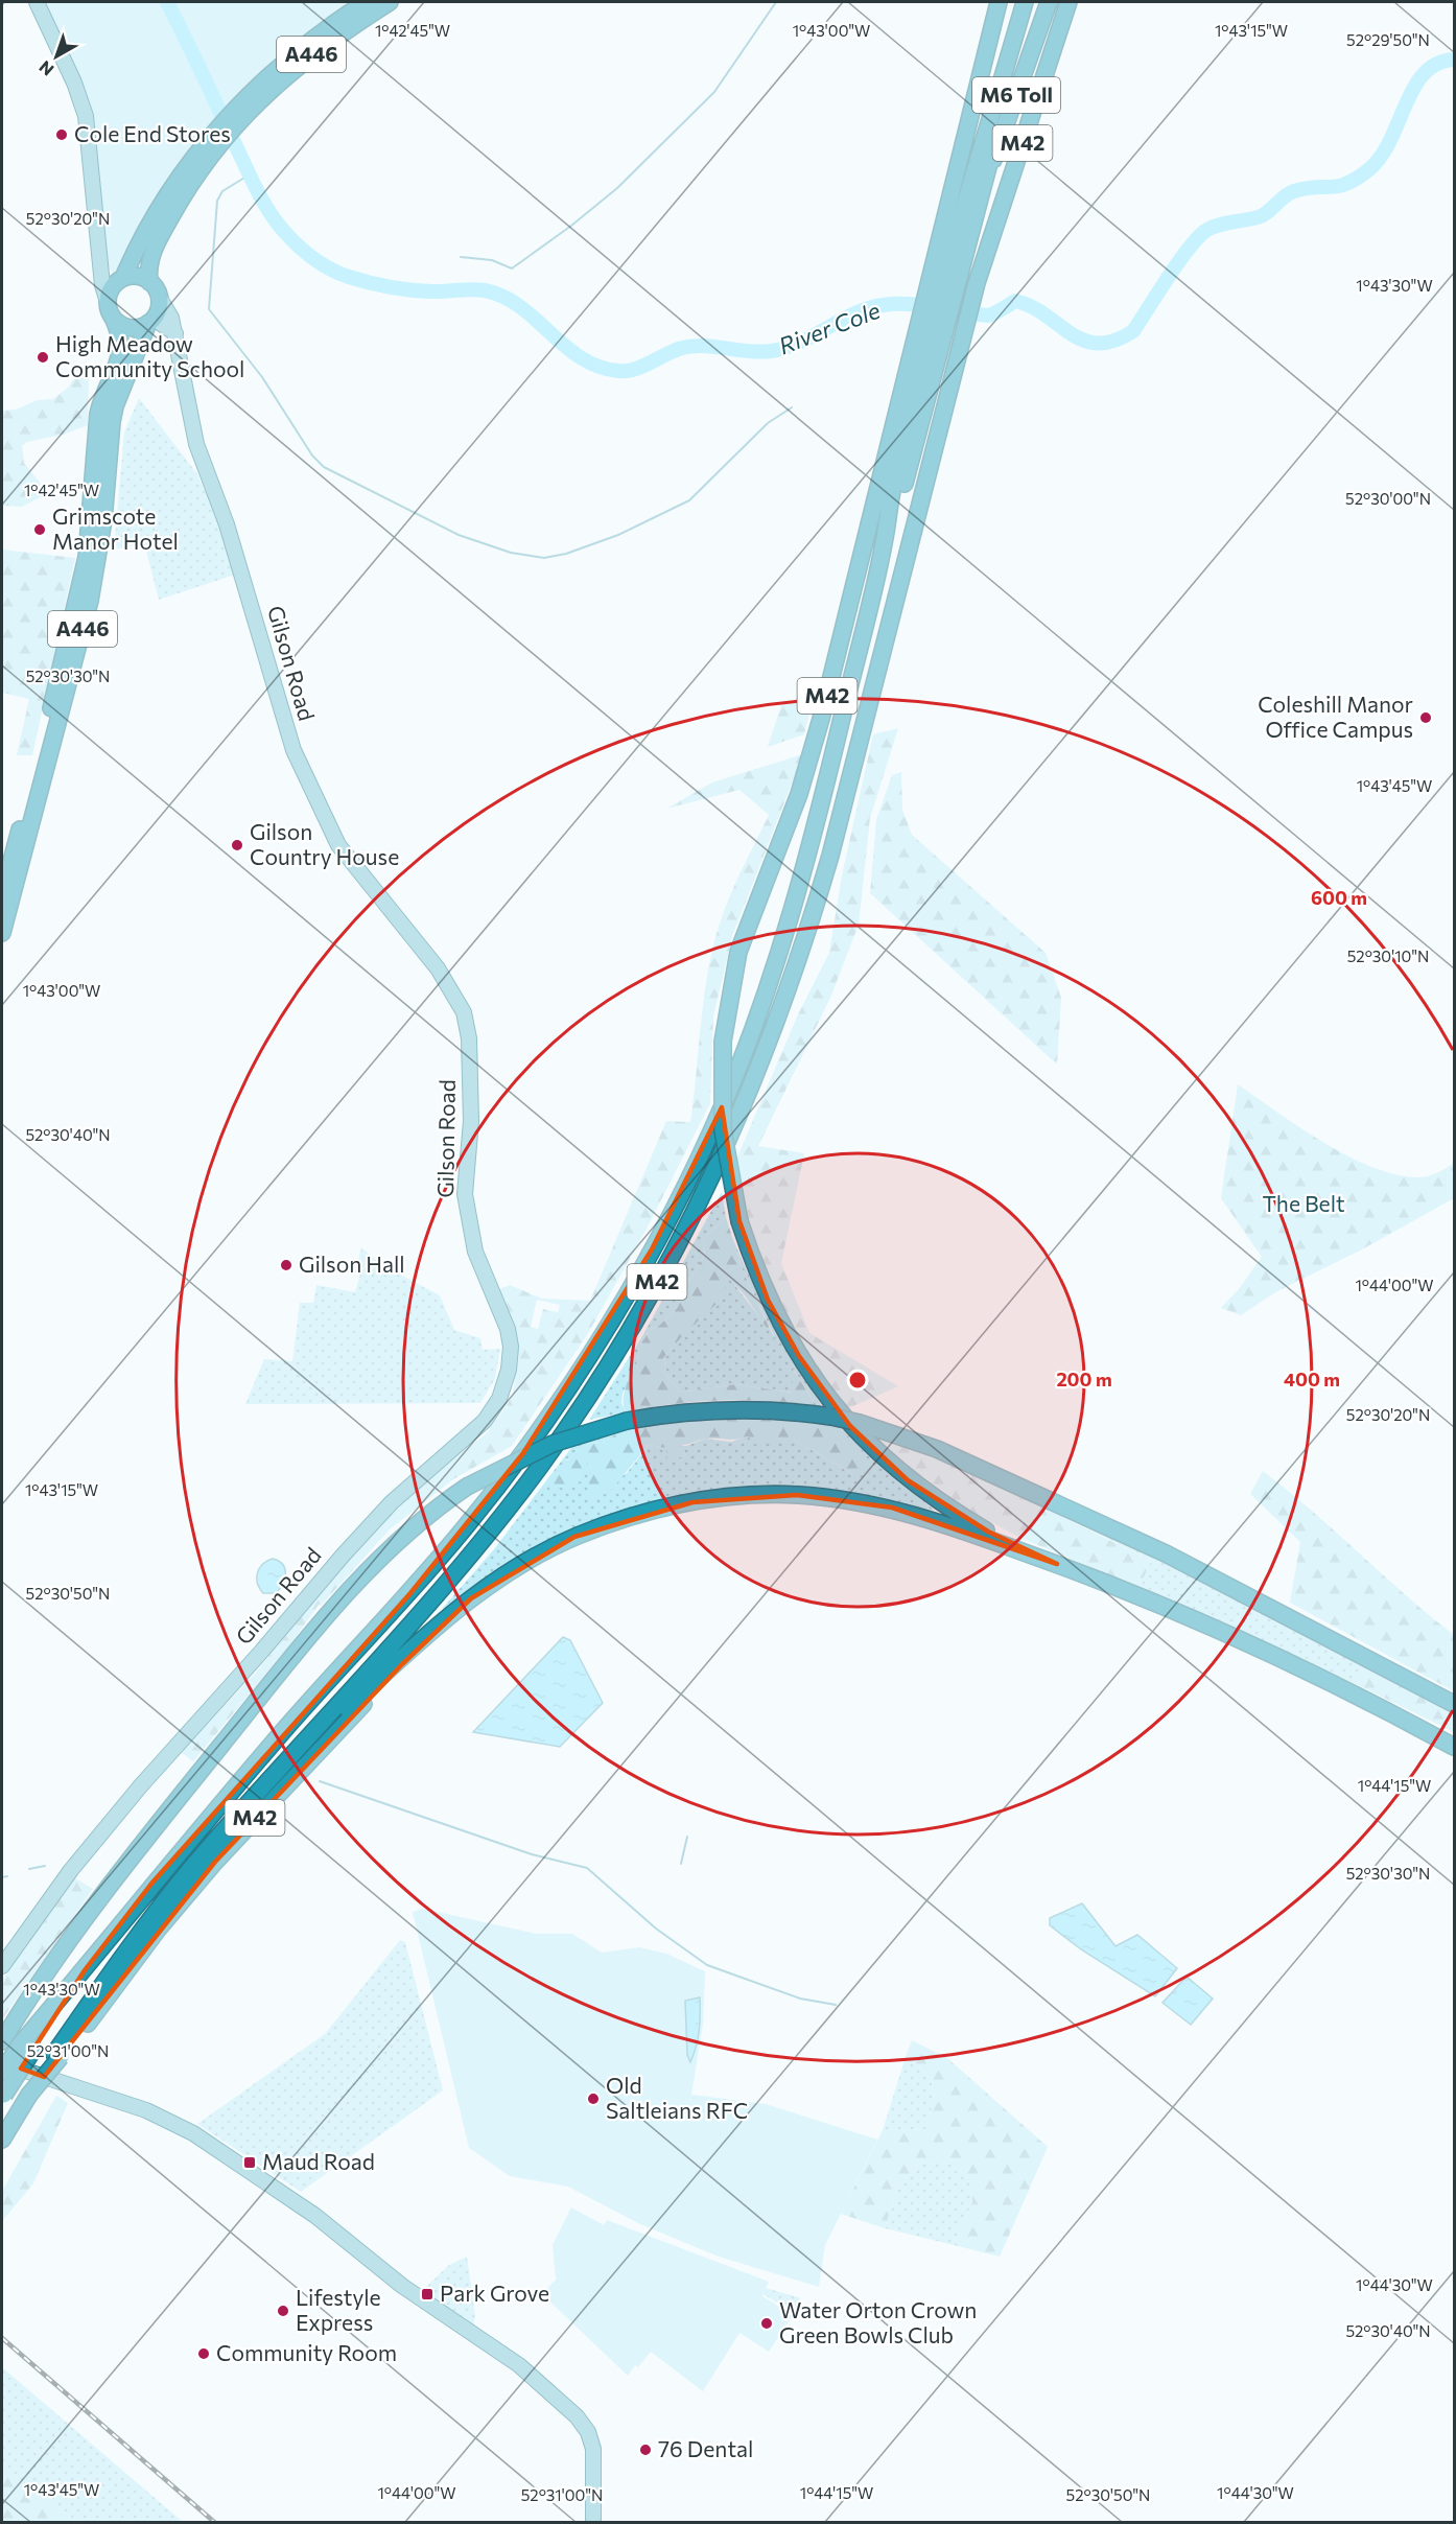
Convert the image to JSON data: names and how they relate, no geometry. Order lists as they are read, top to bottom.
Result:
{
  "streets": {
    "highway": ["A446", "M6 Toll", "M42"],
    "main road": ["Gilson Road"]
  },
  "crossings": [
    ["A446", "Gilson Road"],
    ["M6 Toll", "M42"]
  ],
  "water": ["River Cole"],
  "parks": ["The Belt"],
  "places": {
    "other": [
      "Cole End Stores",
      "High Meadow Community School",
      "Grimscote Manor Hotel",
      "Coleshill Manor Office Campus",
      "Gilson Country House",
      "Gilson Hall",
      "Old Saltleians RFC",
      "Lifestyle Express",
      "Water Orton Crown Green Bowls Club",
      "Community Room",
      "76 Dental"
    ],
    "transit": ["Maud Road", "Park Grove"]
  },
  "north": "bottom left",
  "coordinates": [
    "1°42'45\"W",
    "1°43'00\"W",
    "1°43'15\"W",
    "52°29'50\"N",
    "52°30'20\"N",
    "1°43'30\"W",
    "52°30'00\"N",
    "52°30'30\"N",
    "1°43'45\"W",
    "52°30'10\"N",
    "52°30'40\"N",
    "1°44'00\"W",
    "52°30'50\"N",
    "1°44'15\"W",
    "52°31'00\"N",
    "1°44'30\"W"
  ],
  "rings": ["600 m", "200 m", "400 m"]
}
